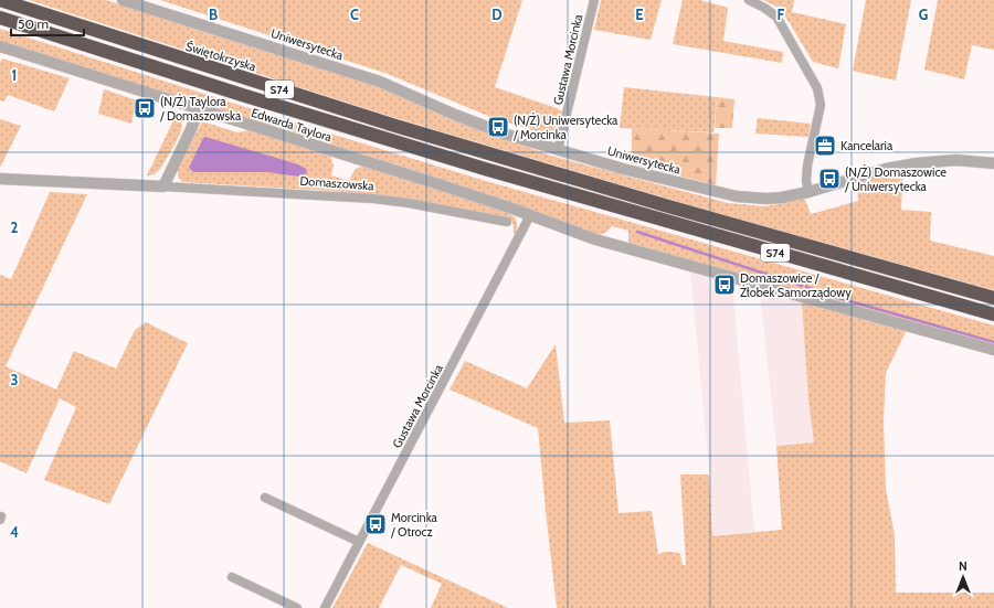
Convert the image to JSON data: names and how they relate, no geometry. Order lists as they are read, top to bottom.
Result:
{
  "streets": {
    "highway": ["Świętokrzyska", "S74"],
    "street": [
      "Uniwersytecka",
      "Gustawa Morcinka",
      "Edwarda Taylora",
      "Domaszowska"
    ]
  },
  "crossings": [
    ["Uniwersytecka", "Gustawa Morcinka"],
    ["Gustawa Morcinka", "Edwarda Taylora"]
  ],
  "places": {
    "bus stop": [
      "(N/Ż) Taylora / Domaszowska",
      "(N/Ż) Uniwersytecka / Morcinka",
      "(N/Ż) Domaszowice / Uniwersytecka",
      "Domaszowice / Żłobek Samorządowy",
      "Morcinka / Otrocz"
    ],
    "office": ["Kancelaria"]
  },
  "scale_bar": "50 m",
  "north": "top",
  "grid": {
    "columns": [
      "B",
      "C",
      "D",
      "E",
      "F",
      "G"
    ],
    "rows": [
      "1",
      "2",
      "3",
      "4"
    ]
  }
}
